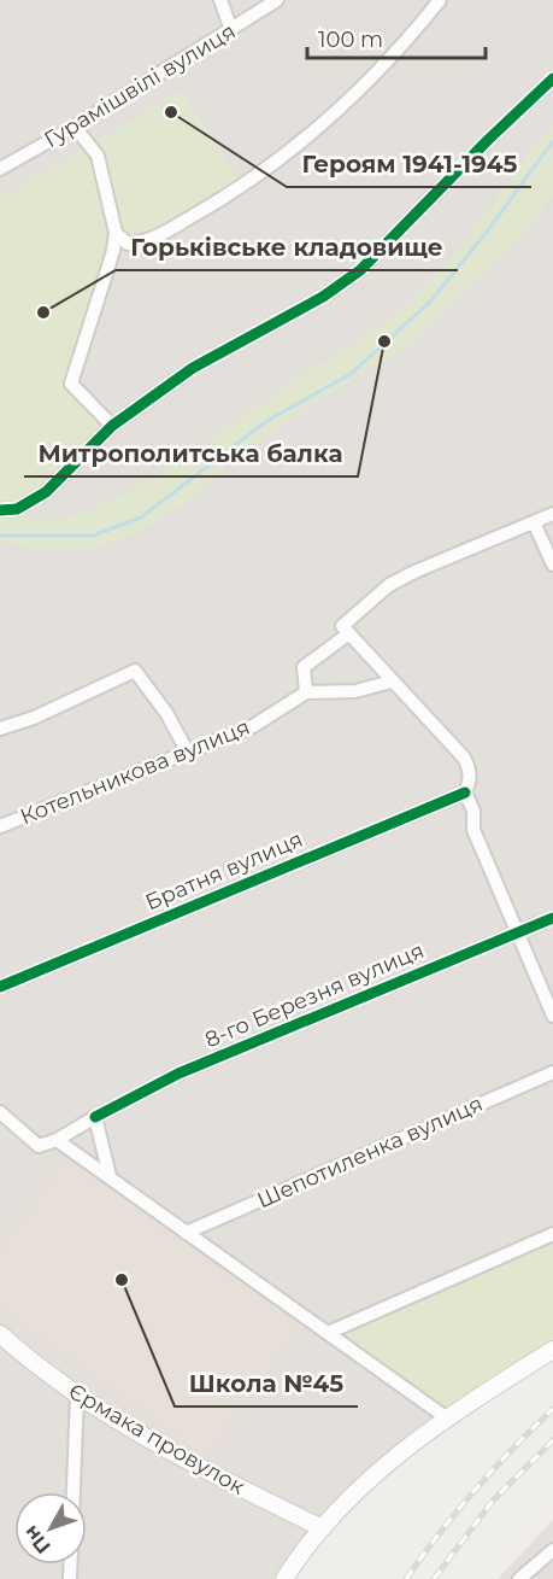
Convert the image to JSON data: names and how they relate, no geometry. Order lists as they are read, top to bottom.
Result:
{
  "streets": {
    "street": [
      "Гурамішвілі вулиця",
      "Котельникова вулиця",
      "Братня вулиця",
      "8-го Березня вулиця",
      "Шепотиленка вулиця",
      "Єрмака провулок"
    ]
  },
  "places": [
    "Героям 1941-1945",
    "Горьківське кладовище",
    "Митрополитська балка",
    "Школа №45"
  ],
  "scale_bar": "100 m",
  "north": "bottom left"
}
